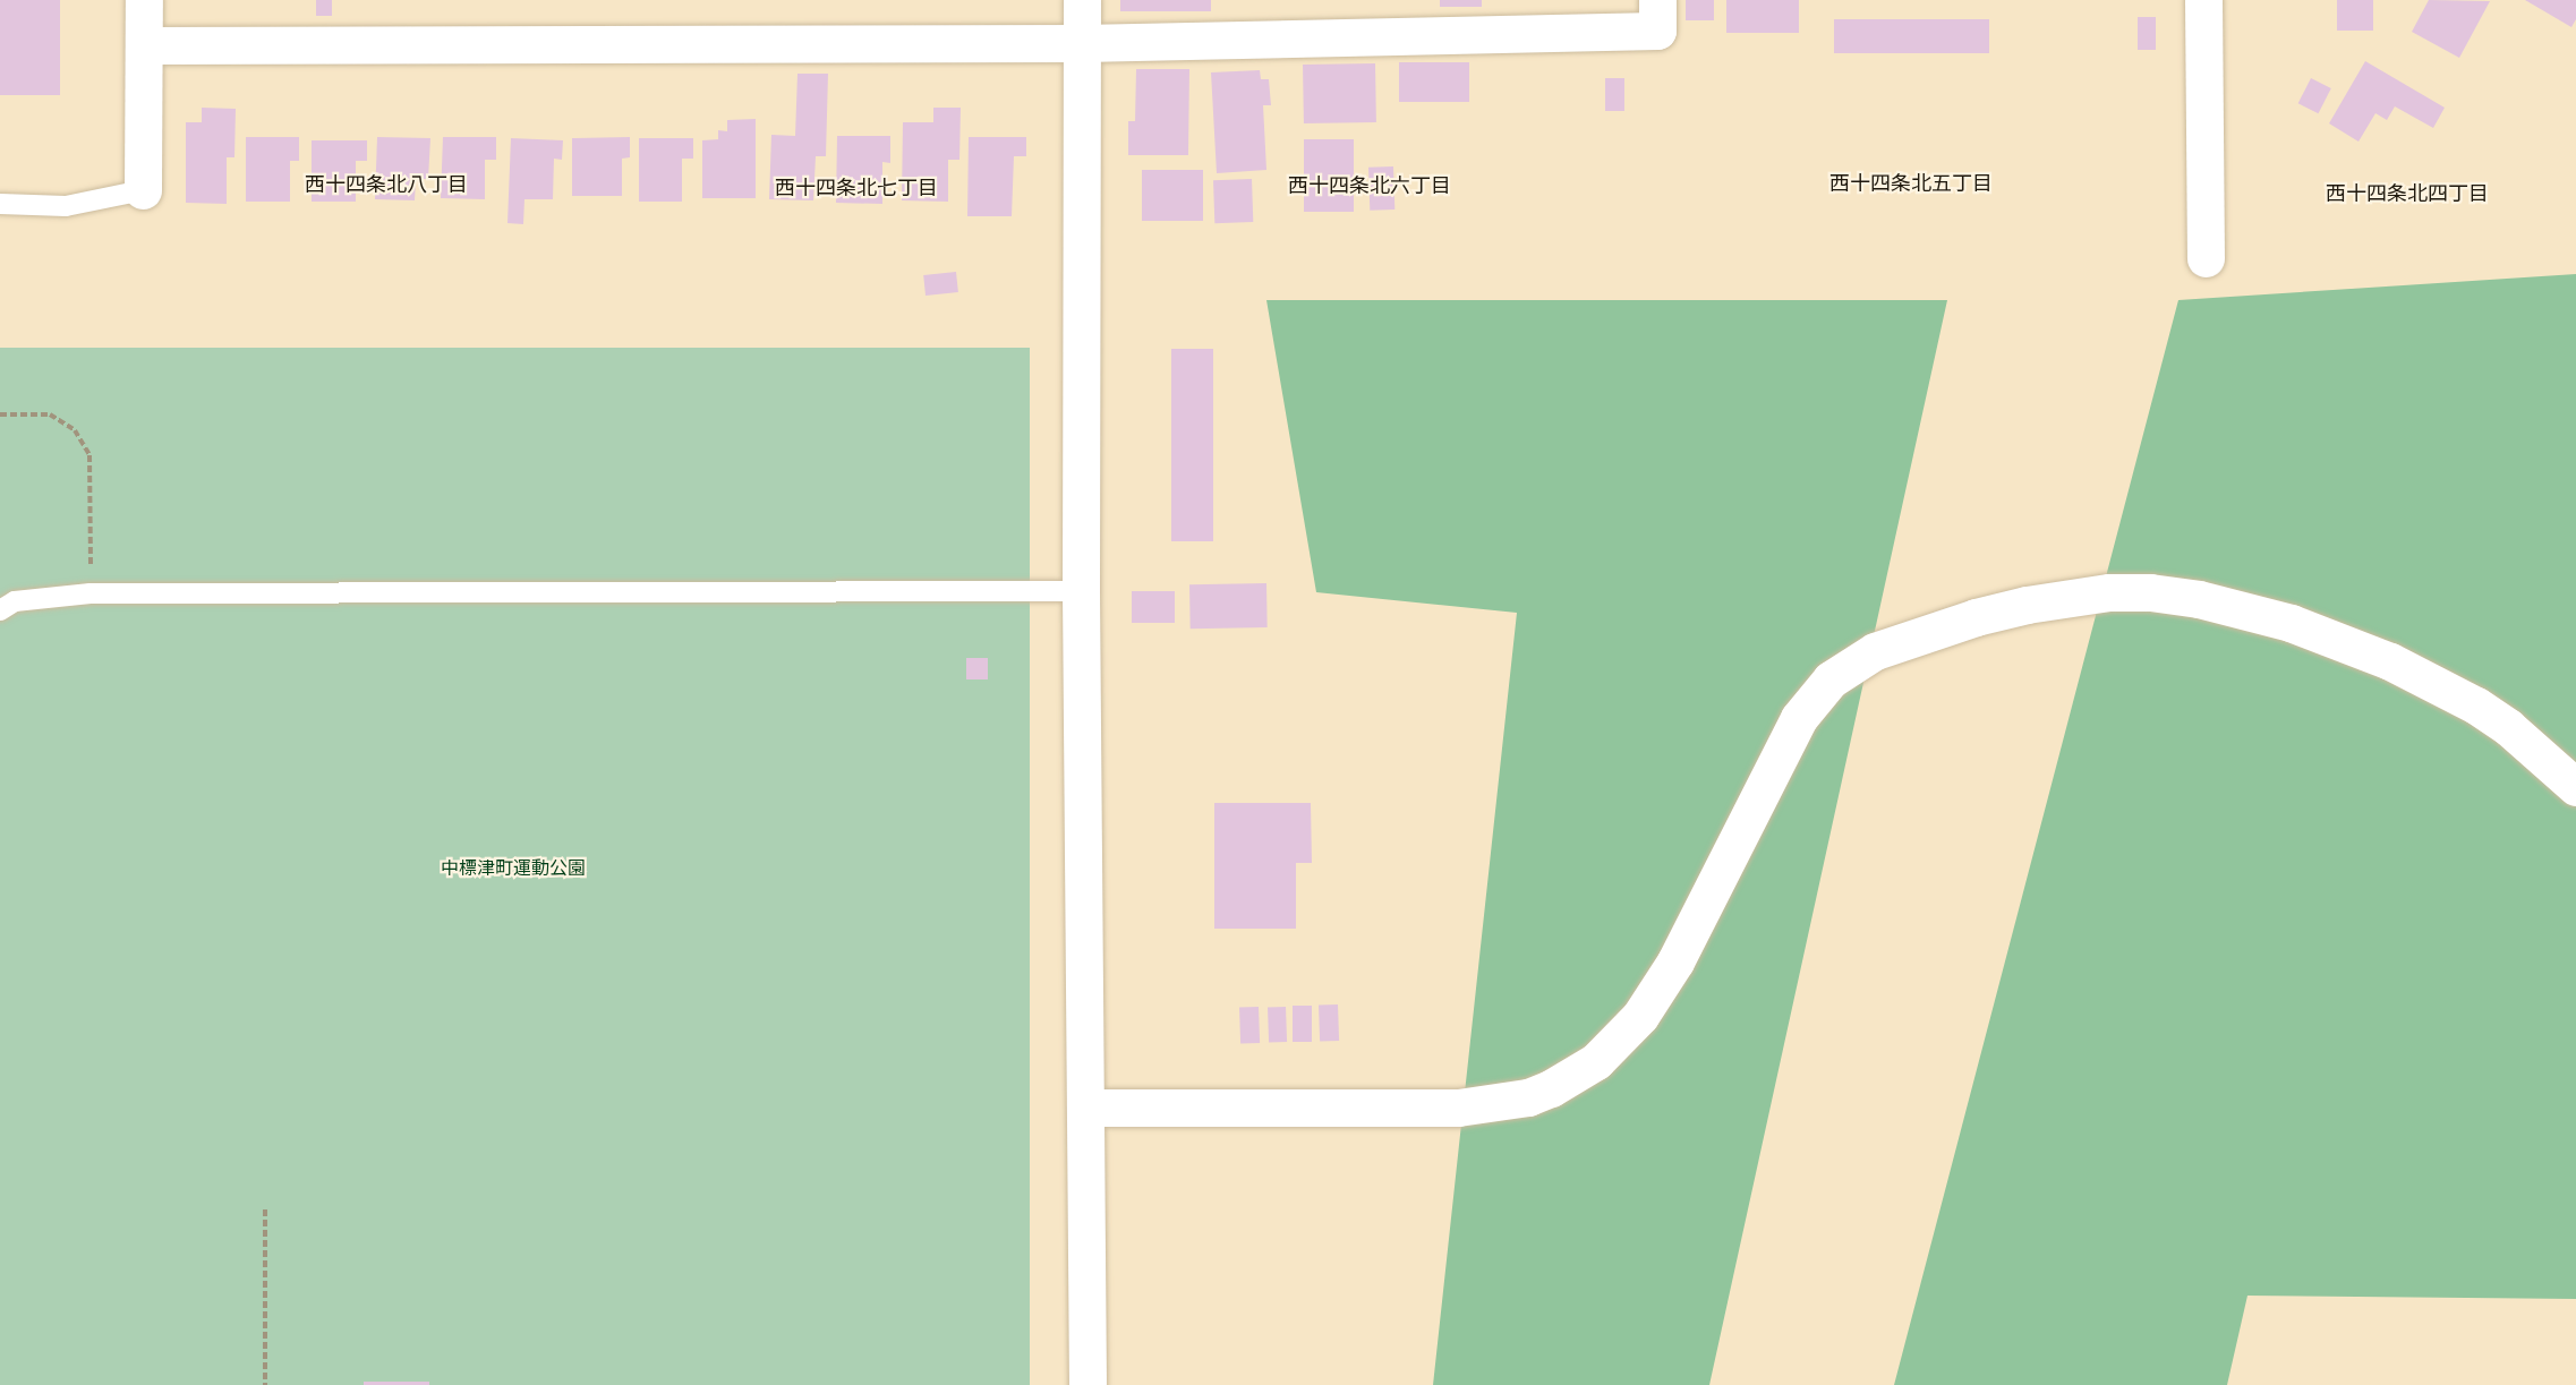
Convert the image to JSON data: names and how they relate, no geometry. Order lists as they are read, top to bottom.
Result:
{
  "districts": [
    "西十四条北五丁目",
    "西十四条北八丁目",
    "西十四条北六丁目",
    "西十四条北七丁目",
    "西十四条北四丁目"
  ],
  "parks": ["中標津町運動公園"]
}
